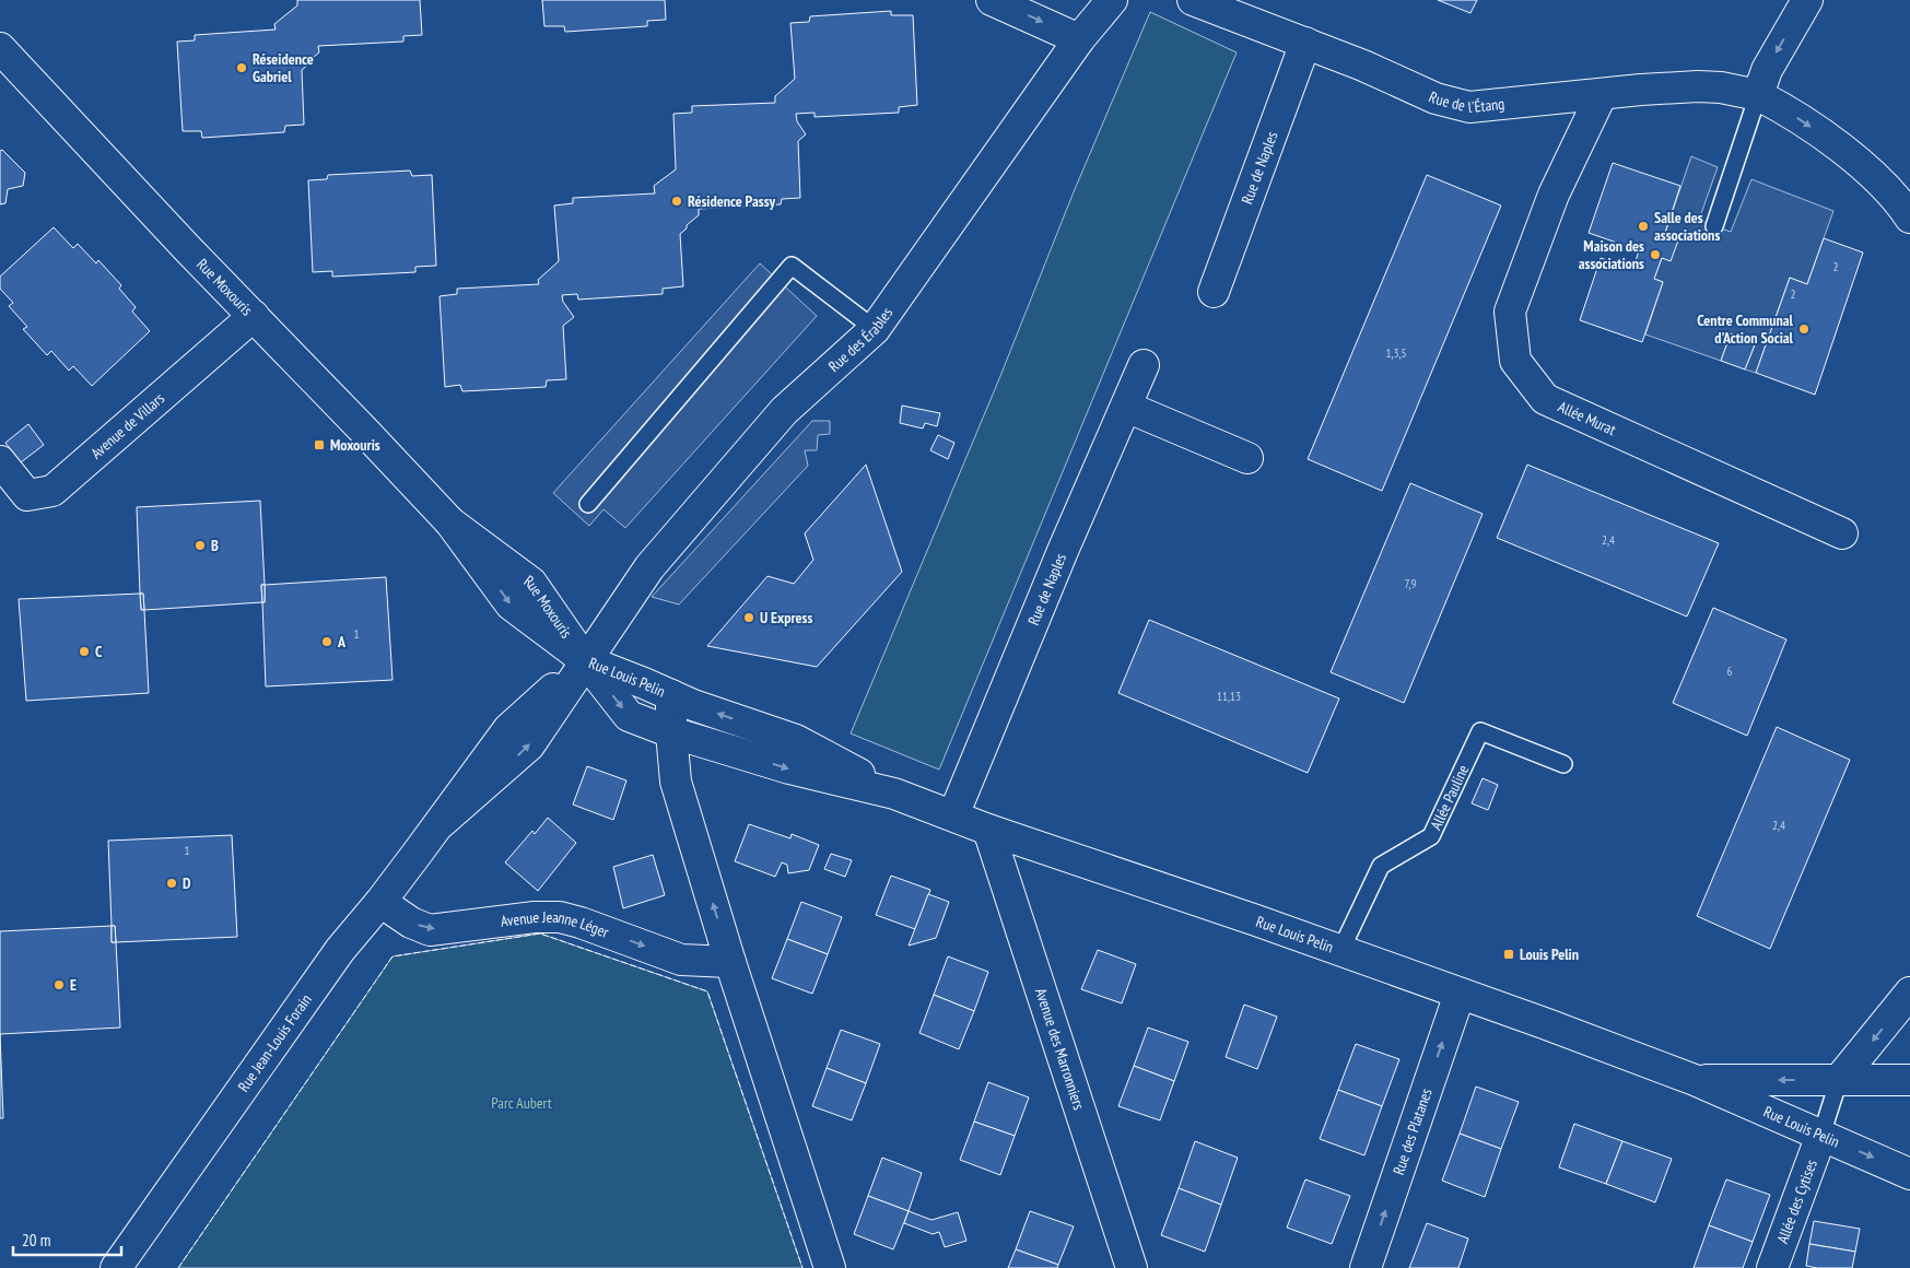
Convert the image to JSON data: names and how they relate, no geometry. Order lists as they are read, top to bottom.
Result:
{
  "streets": {
    "street": [
      "Rue de l'Étang",
      "Rue de Naples",
      "Rue Moxouris",
      "Rue des Érables",
      "Allée Murat",
      "Avenue de Villars",
      "Rue Louis Pelin",
      "Avenue Jeanne Léger",
      "Rue Jean-Louis Forain",
      "Avenue des Marronniers",
      "Rue des Platanes",
      "Allée des Cytises"
    ],
    "lane": ["Allée Pauline"]
  },
  "crossings": [
    ["Rue de l'Étang", "Rue de Naples"],
    ["Rue de l'Étang", "Allée Murat"],
    ["Rue de Naples", "Rue Louis Pelin"],
    ["Rue Moxouris", "Rue des Érables"],
    ["Rue Moxouris", "Avenue de Villars"],
    ["Rue Moxouris", "Rue Louis Pelin"],
    ["Rue Moxouris", "Rue Jean-Louis Forain"],
    ["Rue des Érables", "Rue Louis Pelin"],
    ["Rue des Érables", "Rue Jean-Louis Forain"],
    ["Rue Louis Pelin", "Allée Pauline"],
    ["Rue Louis Pelin", "Rue Jean-Louis Forain"],
    ["Rue Louis Pelin", "Avenue des Marronniers"],
    ["Rue Louis Pelin", "Rue des Platanes"],
    ["Rue Louis Pelin", "Allée des Cytises"],
    ["Avenue Jeanne Léger", "Rue Jean-Louis Forain"]
  ],
  "one_way": ["Avenue Jeanne Léger", "Rue des Platanes"],
  "parks": ["Parc Aubert"],
  "places": {
    "other": [
      "Réseidence Gabriel",
      "Résidence Passy",
      "Salle des associations",
      "Maison des associations",
      "Centre Communal d'Action Social",
      "B",
      "U Express",
      "A",
      "C",
      "D",
      "E"
    ],
    "transit": ["Moxouris", "Louis Pelin"]
  },
  "house_numbers": [
    "2",
    "2",
    "1,3,5",
    "2,4",
    "7,9",
    "1",
    "6",
    "11,13",
    "2,4",
    "1"
  ],
  "scale_bar": "20 m"
}
